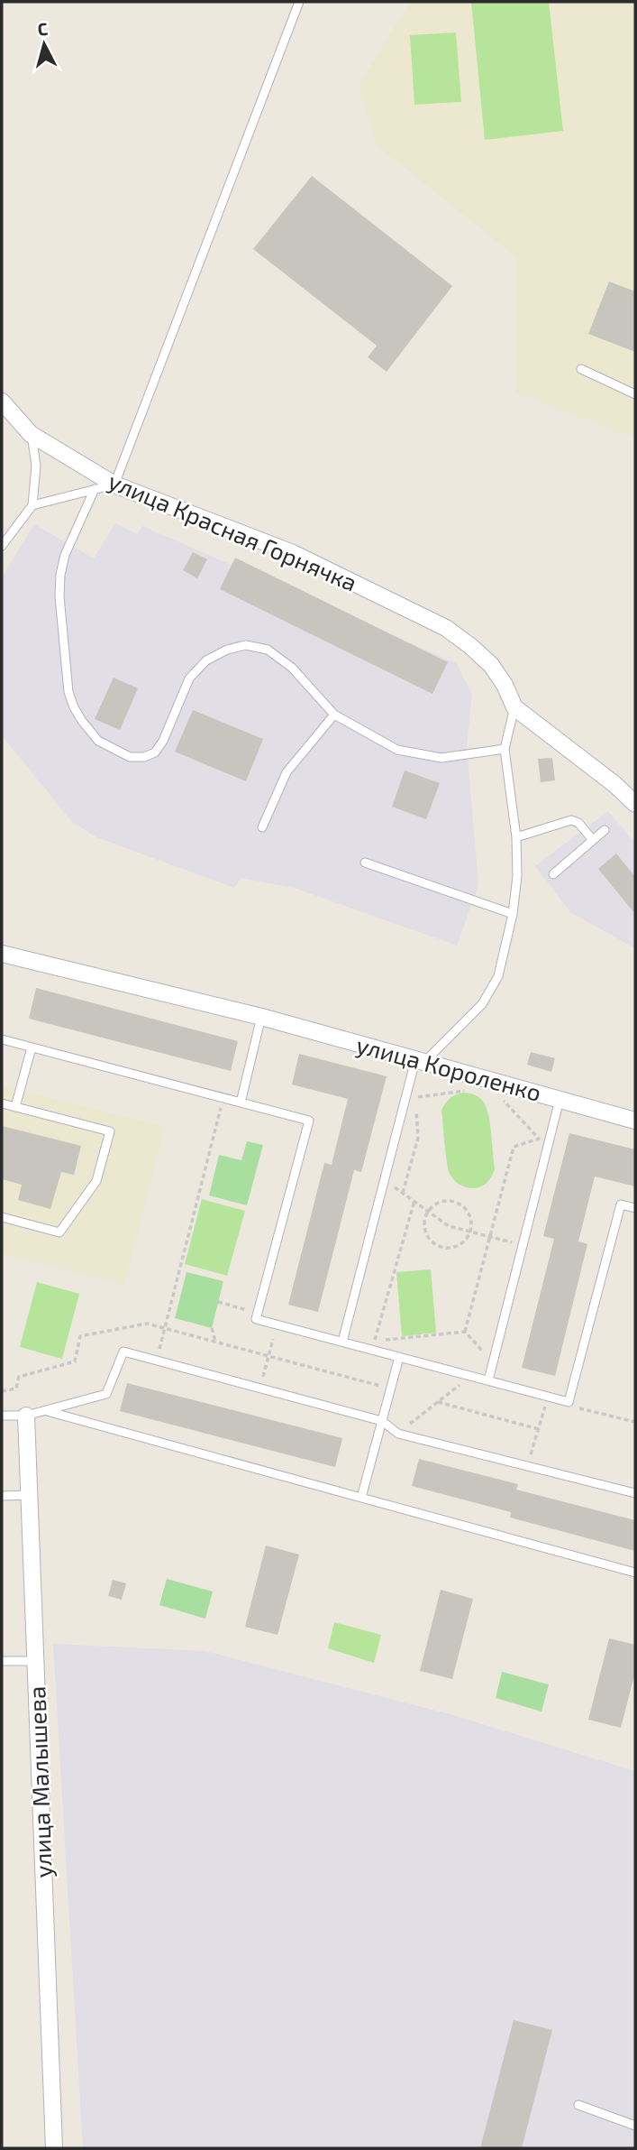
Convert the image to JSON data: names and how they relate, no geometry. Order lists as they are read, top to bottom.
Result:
{
  "streets": {
    "street": ["улица Красная Горнячка", "улица Короленко", "улица Малышева"]
  },
  "north": "top"
}
